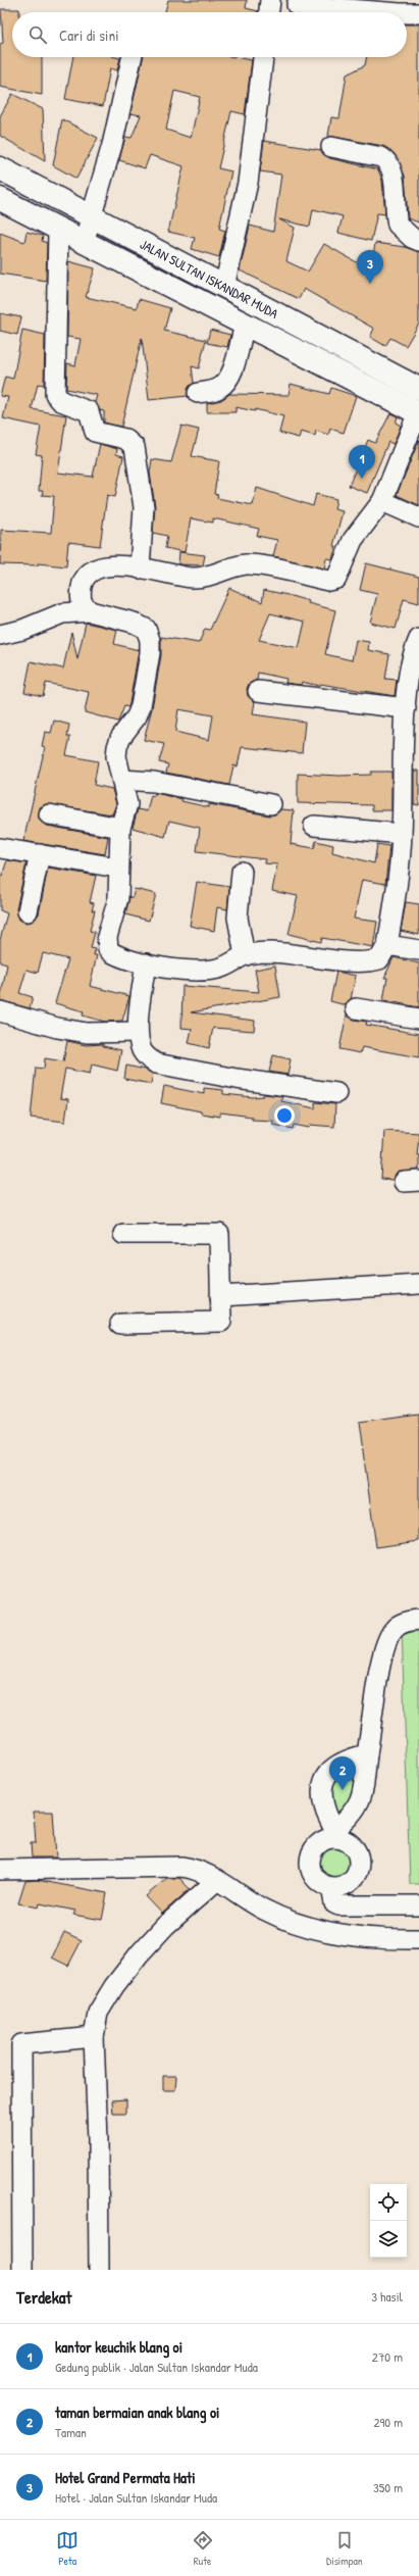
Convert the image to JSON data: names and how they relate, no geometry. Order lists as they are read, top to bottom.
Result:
{
  "streets": {
    "highway": ["JALAN SULTAN ISKANDAR MUDA"]
  },
  "page": {
    "search": "Cari di sini",
    "pins": ["3", "1", "2"],
    "heading": ["Terdekat", "3 hasil"],
    "list": [
      {
        "mark": "1",
        "name": "kantor keuchik blang oi",
        "note": "Gedung publik · Jalan Sultan Iskandar Muda",
        "value": "270 m"
      },
      {
        "mark": "2",
        "name": "taman bermaian anak blang oi",
        "note": "Taman",
        "value": "290 m"
      },
      {
        "mark": "3",
        "name": "Hotel Grand Permata Hati",
        "note": "Hotel · Jalan Sultan Iskandar Muda",
        "value": "350 m"
      }
    ],
    "nav": ["Peta", "Rute", "Disimpan"]
  }
}
